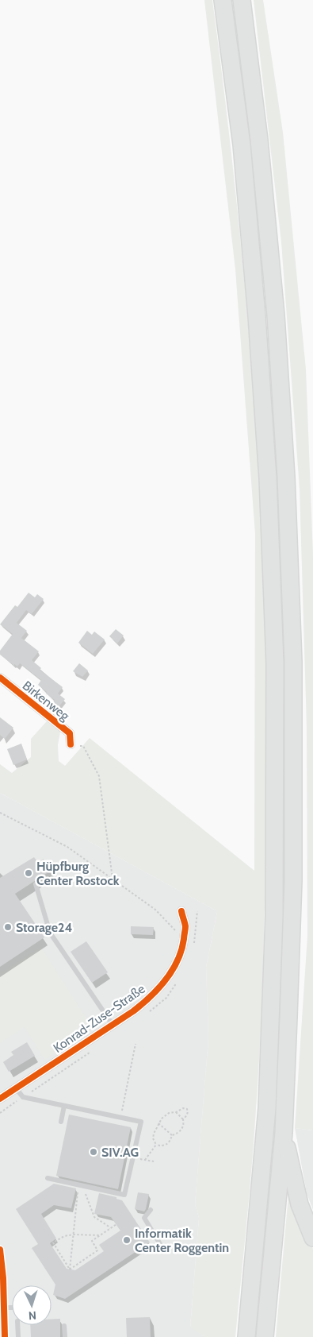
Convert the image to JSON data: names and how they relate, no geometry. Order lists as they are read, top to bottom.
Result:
{
  "streets": {
    "street": ["Birkenweg", "Konrad-Zuse-Straße"]
  },
  "places": [
    "Hüpfburg Center Rostock",
    "Storage24",
    "SIV.AG",
    "Informatik Center Roggentin"
  ],
  "north": "bottom"
}
